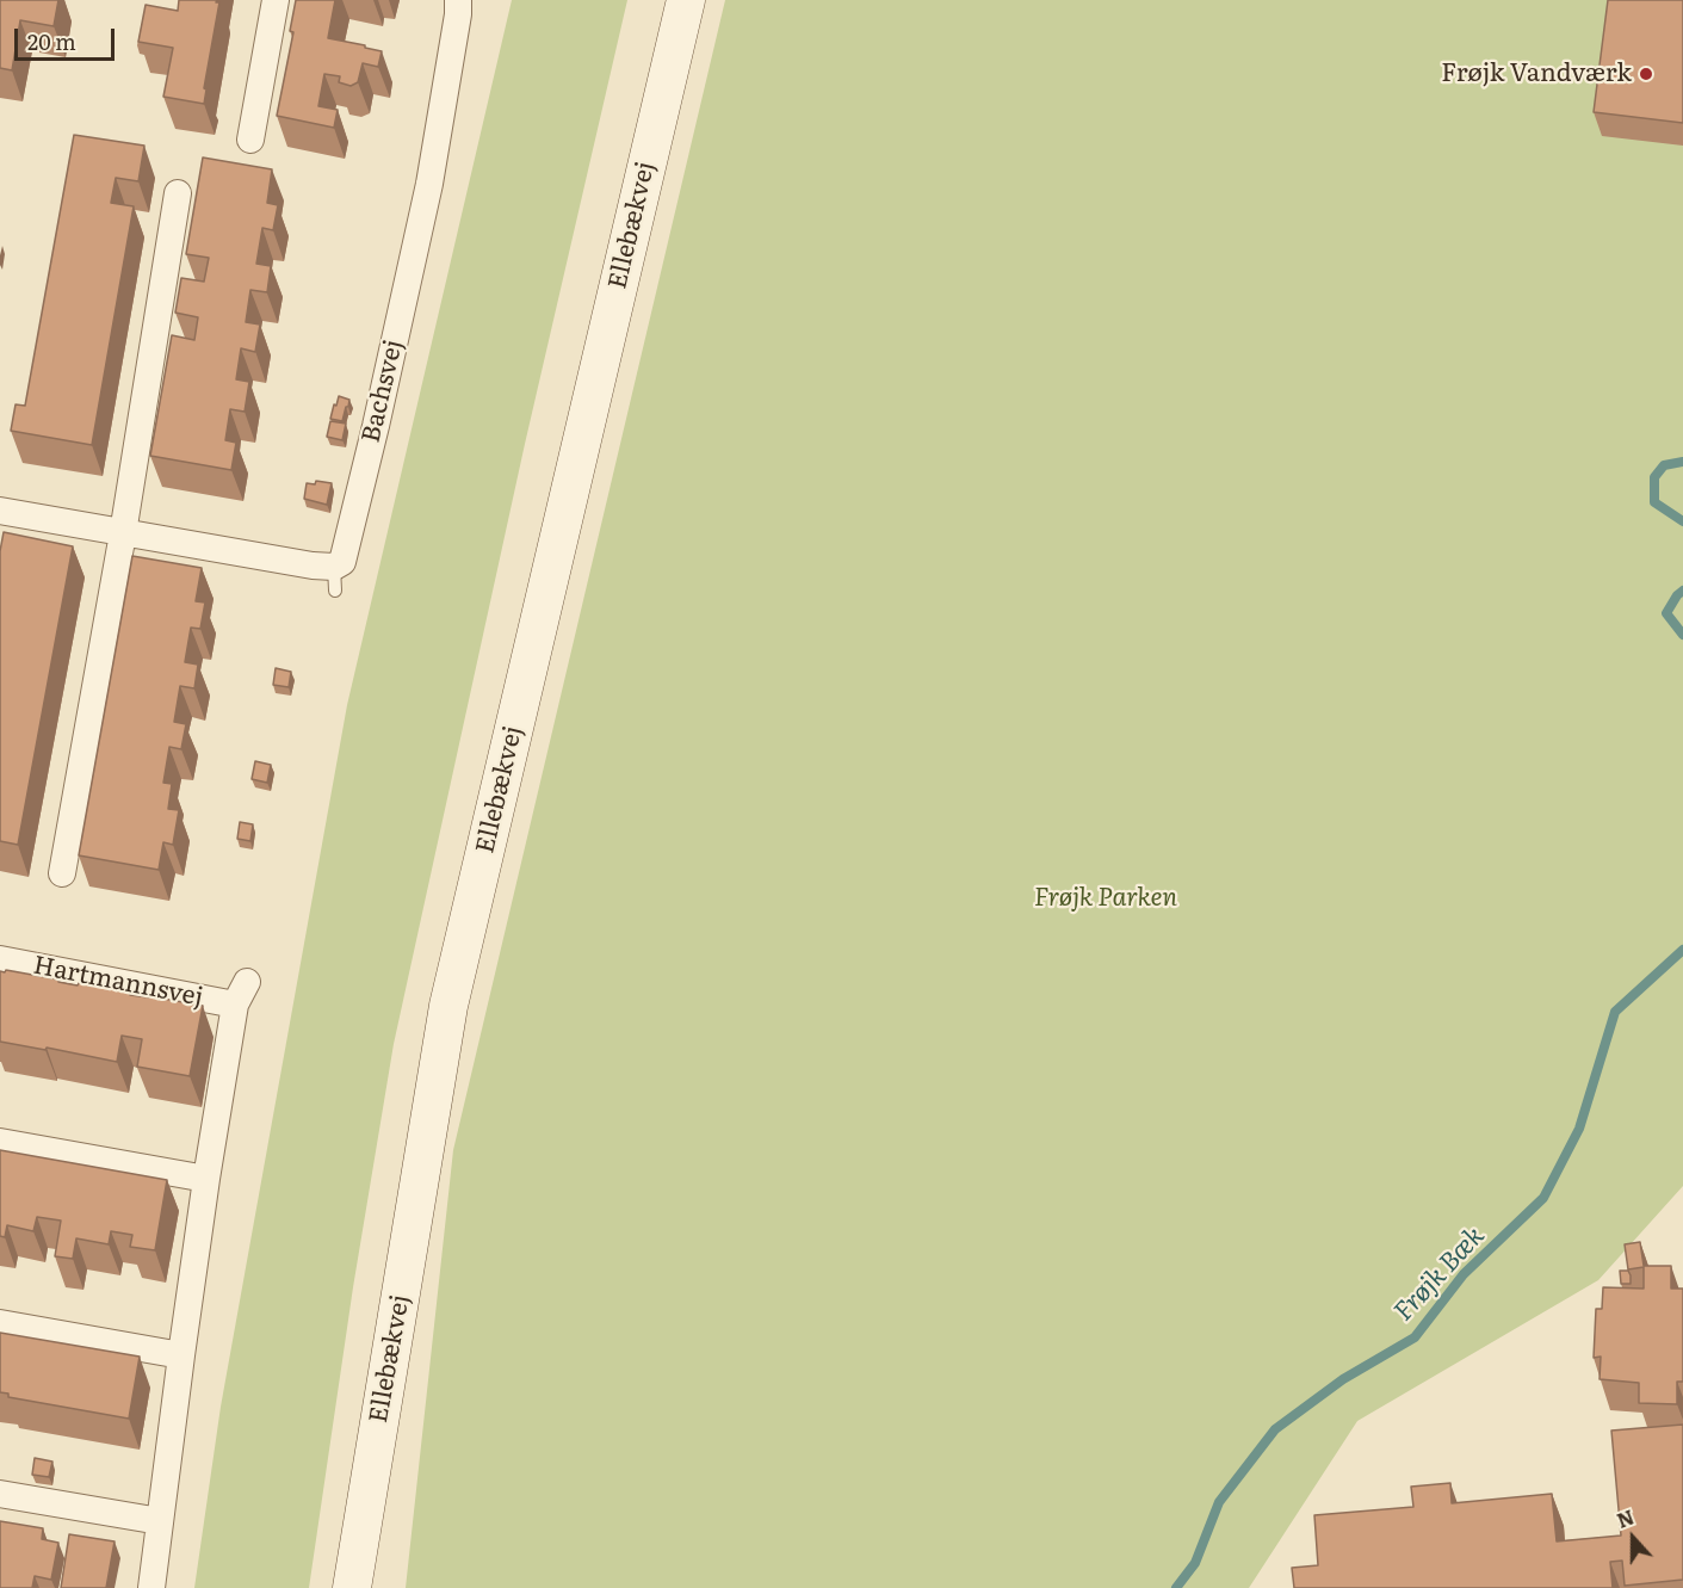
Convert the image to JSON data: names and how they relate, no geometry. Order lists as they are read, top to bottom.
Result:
{
  "streets": {
    "street": ["Ellebækvej", "Bachsvej", "Hartmannsvej"]
  },
  "water": ["Frøjk Bæk"],
  "parks": ["Frøjk Parken"],
  "places": ["Frøjk Vandværk"],
  "scale_bar": "20 m",
  "north": "top"
}
